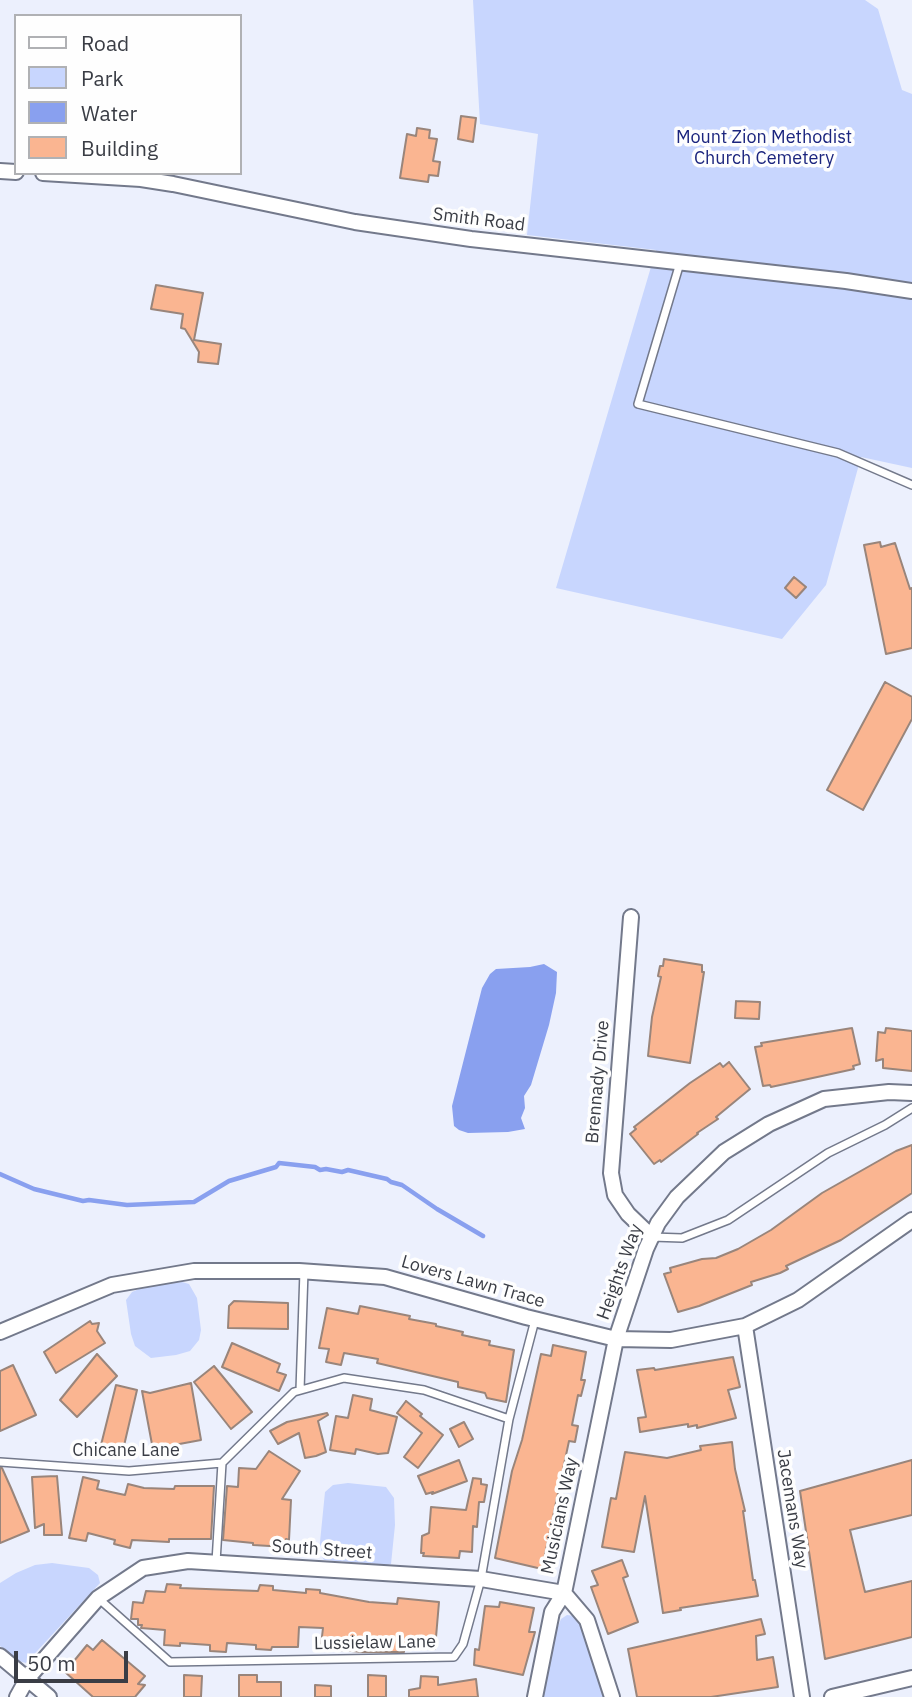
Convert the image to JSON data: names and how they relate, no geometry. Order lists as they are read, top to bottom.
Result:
{
  "streets": {
    "street": [
      "Smith Road",
      "Brennady Drive",
      "Heights Way",
      "Lovers Lawn Trace",
      "Jacemans Way",
      "Musicians Way",
      "South Street"
    ],
    "lane": ["Chicane Lane", "Lussielaw Lane"]
  },
  "crossings": [
    ["Brennady Drive", "Heights Way"],
    ["Heights Way", "Lovers Lawn Trace"],
    ["Heights Way", "Musicians Way"],
    ["Lovers Lawn Trace", "Jacemans Way"],
    ["Lovers Lawn Trace", "Musicians Way"],
    ["Lovers Lawn Trace", "Lussielaw Lane"],
    ["Musicians Way", "South Street"],
    ["South Street", "Lussielaw Lane"]
  ],
  "parks": ["Mount Zion Methodist Church Cemetery"],
  "legend": [
    "Road",
    "Park",
    "Water",
    "Building"
  ],
  "scale_bar": "50 m"
}
